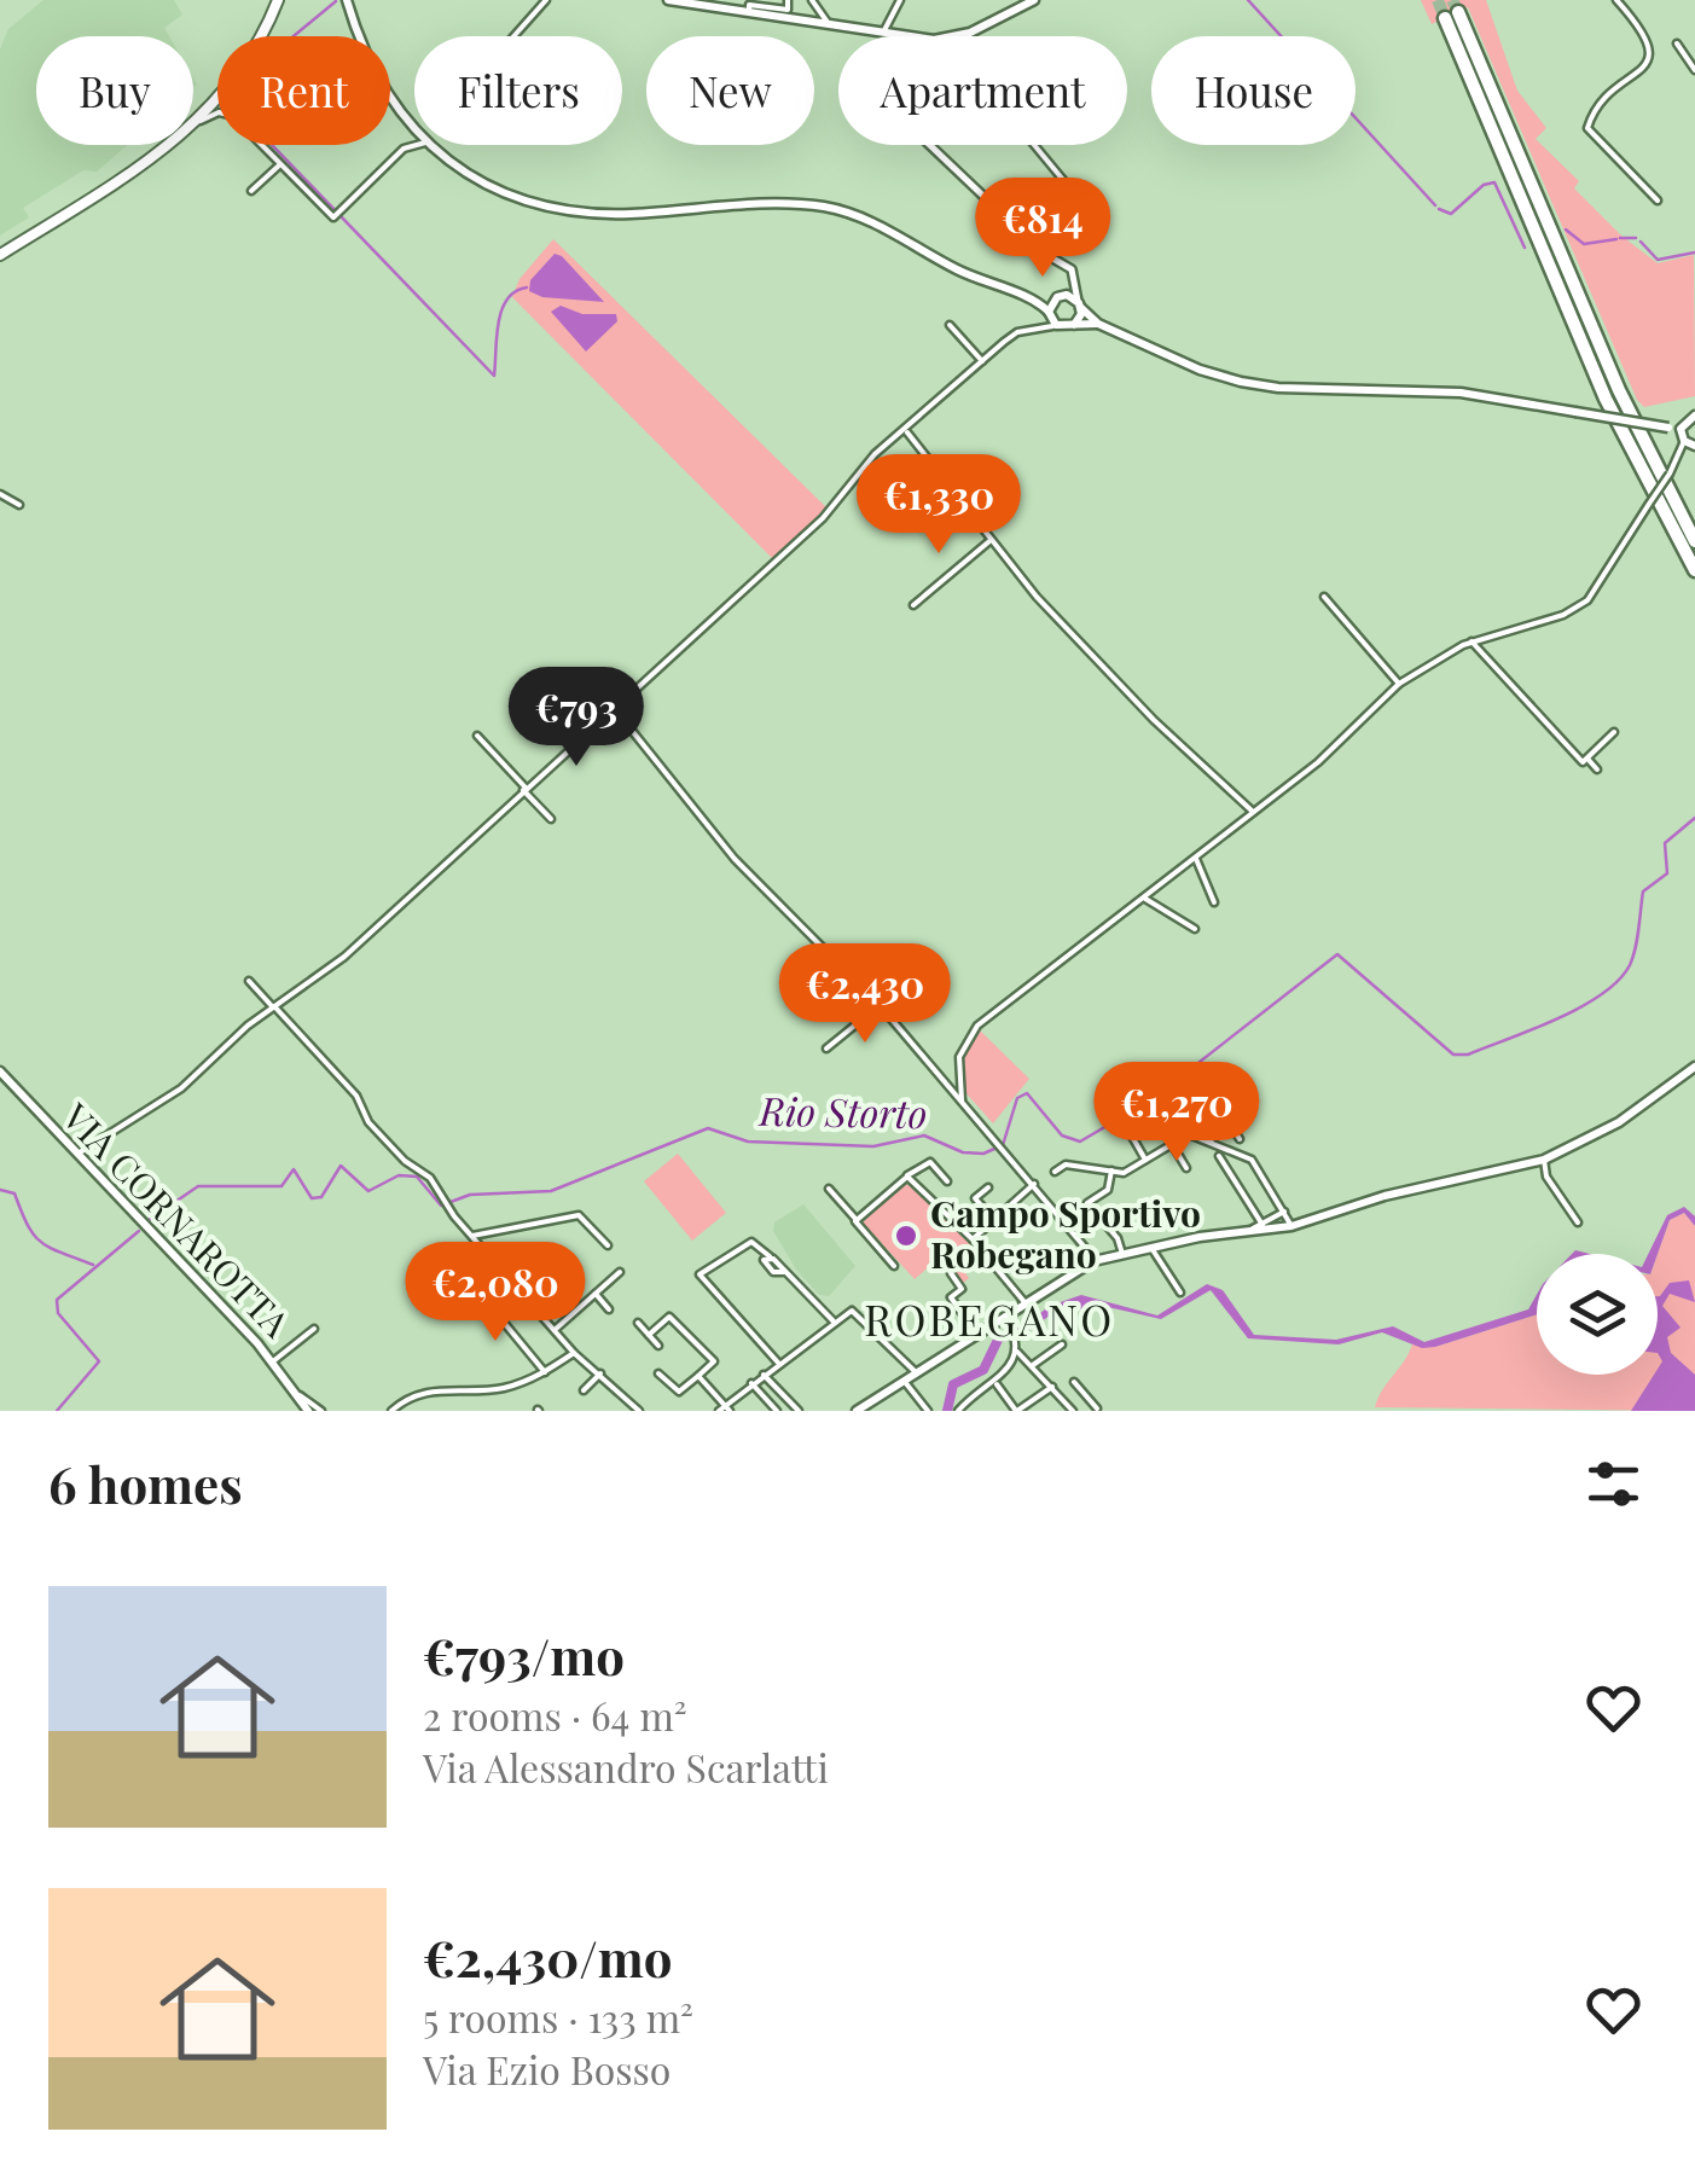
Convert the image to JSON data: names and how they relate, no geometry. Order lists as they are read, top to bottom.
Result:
{
  "streets": {
    "main road": ["VIA CORNAROTTA"]
  },
  "districts": ["ROBEGANO"],
  "water": ["Rio Storto"],
  "places": ["Campo Sportivo Robegano"],
  "page": {
    "chip": [
      "Buy",
      "Rent",
      "Filters",
      "New",
      "Apartment",
      "House"
    ],
    "price": [
      "€814",
      "€1,330",
      "€793",
      "€2,430",
      "€1,270",
      "€2,080"
    ],
    "heading": "6 homes",
    "list": [
      {
        "name": "€793/mo",
        "note": "2 rooms · 64 m² · Via Alessandro Scarlatti"
      },
      {
        "name": "€2,430/mo",
        "note": "5 rooms · 133 m² · Via Ezio Bosso"
      }
    ]
  }
}
